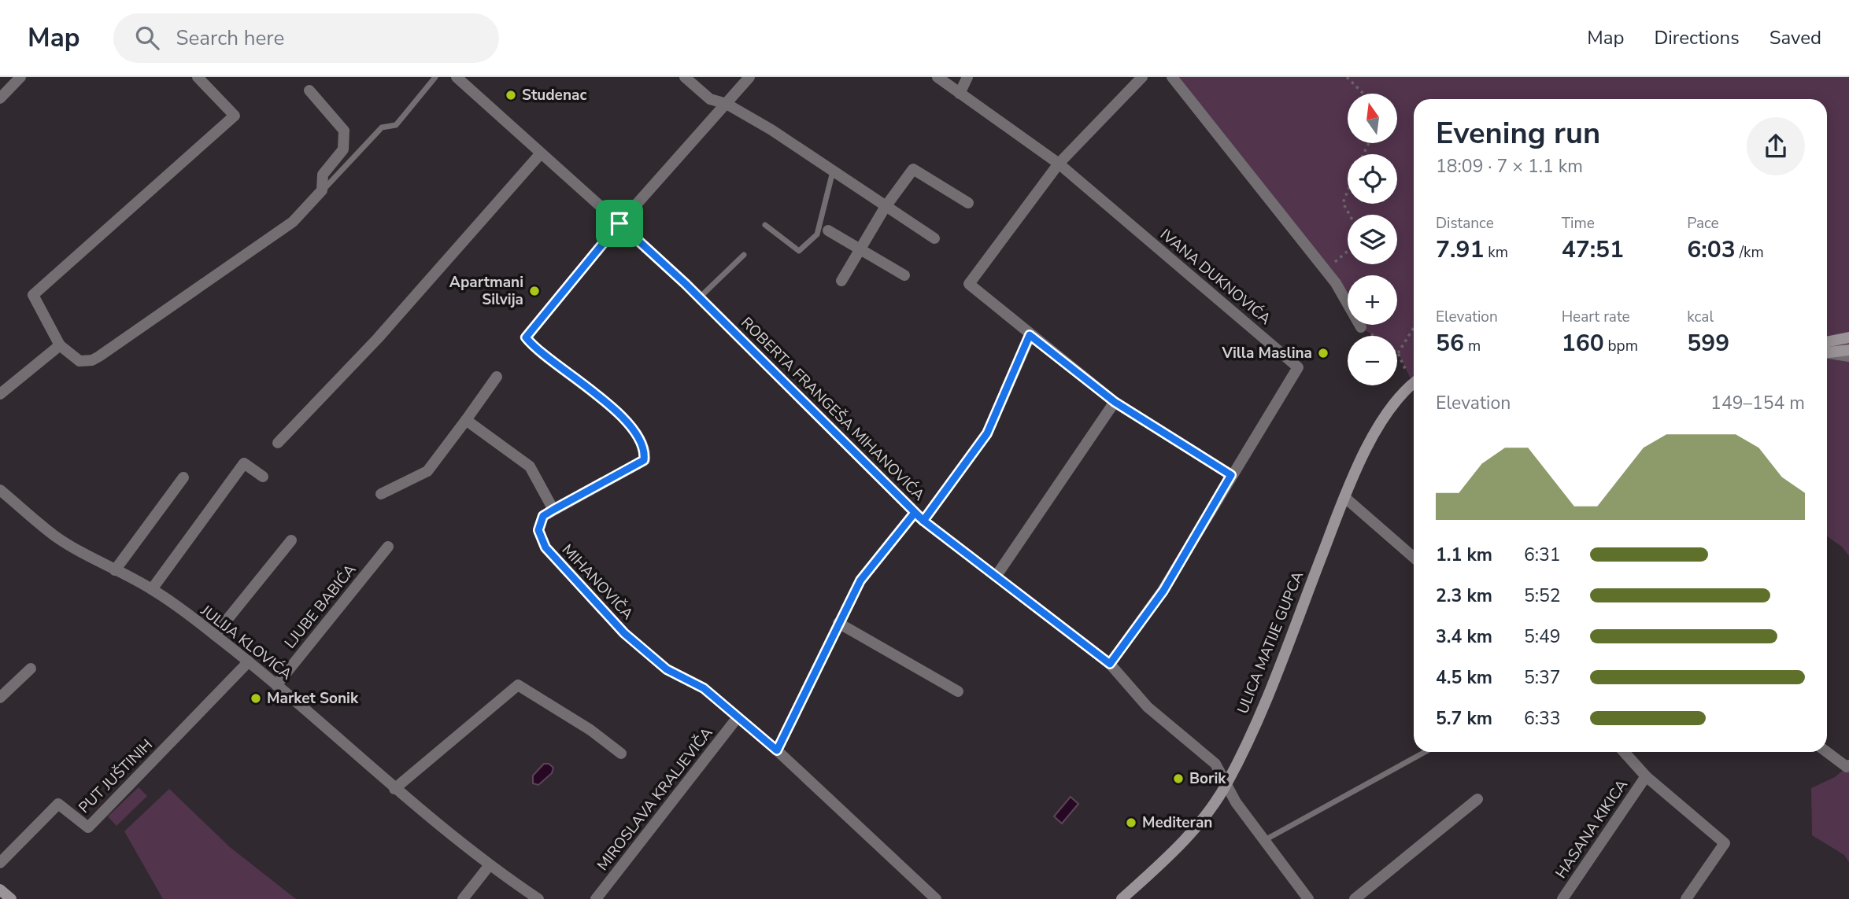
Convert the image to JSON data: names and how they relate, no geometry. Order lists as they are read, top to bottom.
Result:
{
  "streets": {
    "street": [
      "IVANA DUKNOVIĆA",
      "ROBERTA FRANGEŠA MIHANOVIĆA",
      "MIHANOVIČA",
      "LJUBE BABIĆA",
      "JULIJA KLOVIĆA",
      "ULICA MATIJE GUPCA",
      "PUT JUŠTINIH",
      "MIROSLAVA KRALJEVIČA",
      "HASANA KIKICA"
    ]
  },
  "crossings": [
    ["IVANA DUKNOVIĆA", "ROBERTA FRANGEŠA MIHANOVIĆA"],
    ["ROBERTA FRANGEŠA MIHANOVIĆA", "MIHANOVIČA"],
    ["ROBERTA FRANGEŠA MIHANOVIĆA", "ULICA MATIJE GUPCA"],
    ["MIHANOVIČA", "MIROSLAVA KRALJEVIČA"],
    ["LJUBE BABIĆA", "JULIJA KLOVIĆA"],
    ["JULIJA KLOVIĆA", "PUT JUŠTINIH"]
  ],
  "places": [
    "Studenac",
    "Apartmani Silvija",
    "Villa Maslina",
    "Market Sonik",
    "Borik",
    "Mediteran"
  ],
  "north": "top",
  "page": {
    "header": "Map",
    "search": "Search here",
    "nav": ["Map", "Directions", "Saved"],
    "map_buttons": ["+", "−"],
    "heading": ["Evening run", "18:09 · 7 × 1.1 km"],
    "stats": [
      ["Distance", "7.91 km"],
      ["Time", "47:51"],
      ["Pace", "6:03 /km"],
      ["Elevation", "56 m"],
      ["Heart rate", "160 bpm"],
      ["kcal", "599"]
    ],
    "chart": ["Elevation", "149–154 m"],
    "list": [
      {
        "name": "1.1 km",
        "note": "6:31"
      },
      {
        "name": "2.3 km",
        "note": "5:52"
      },
      {
        "name": "3.4 km",
        "note": "5:49"
      },
      {
        "name": "4.5 km",
        "note": "5:37"
      },
      {
        "name": "5.7 km",
        "note": "6:33"
      }
    ]
  }
}
